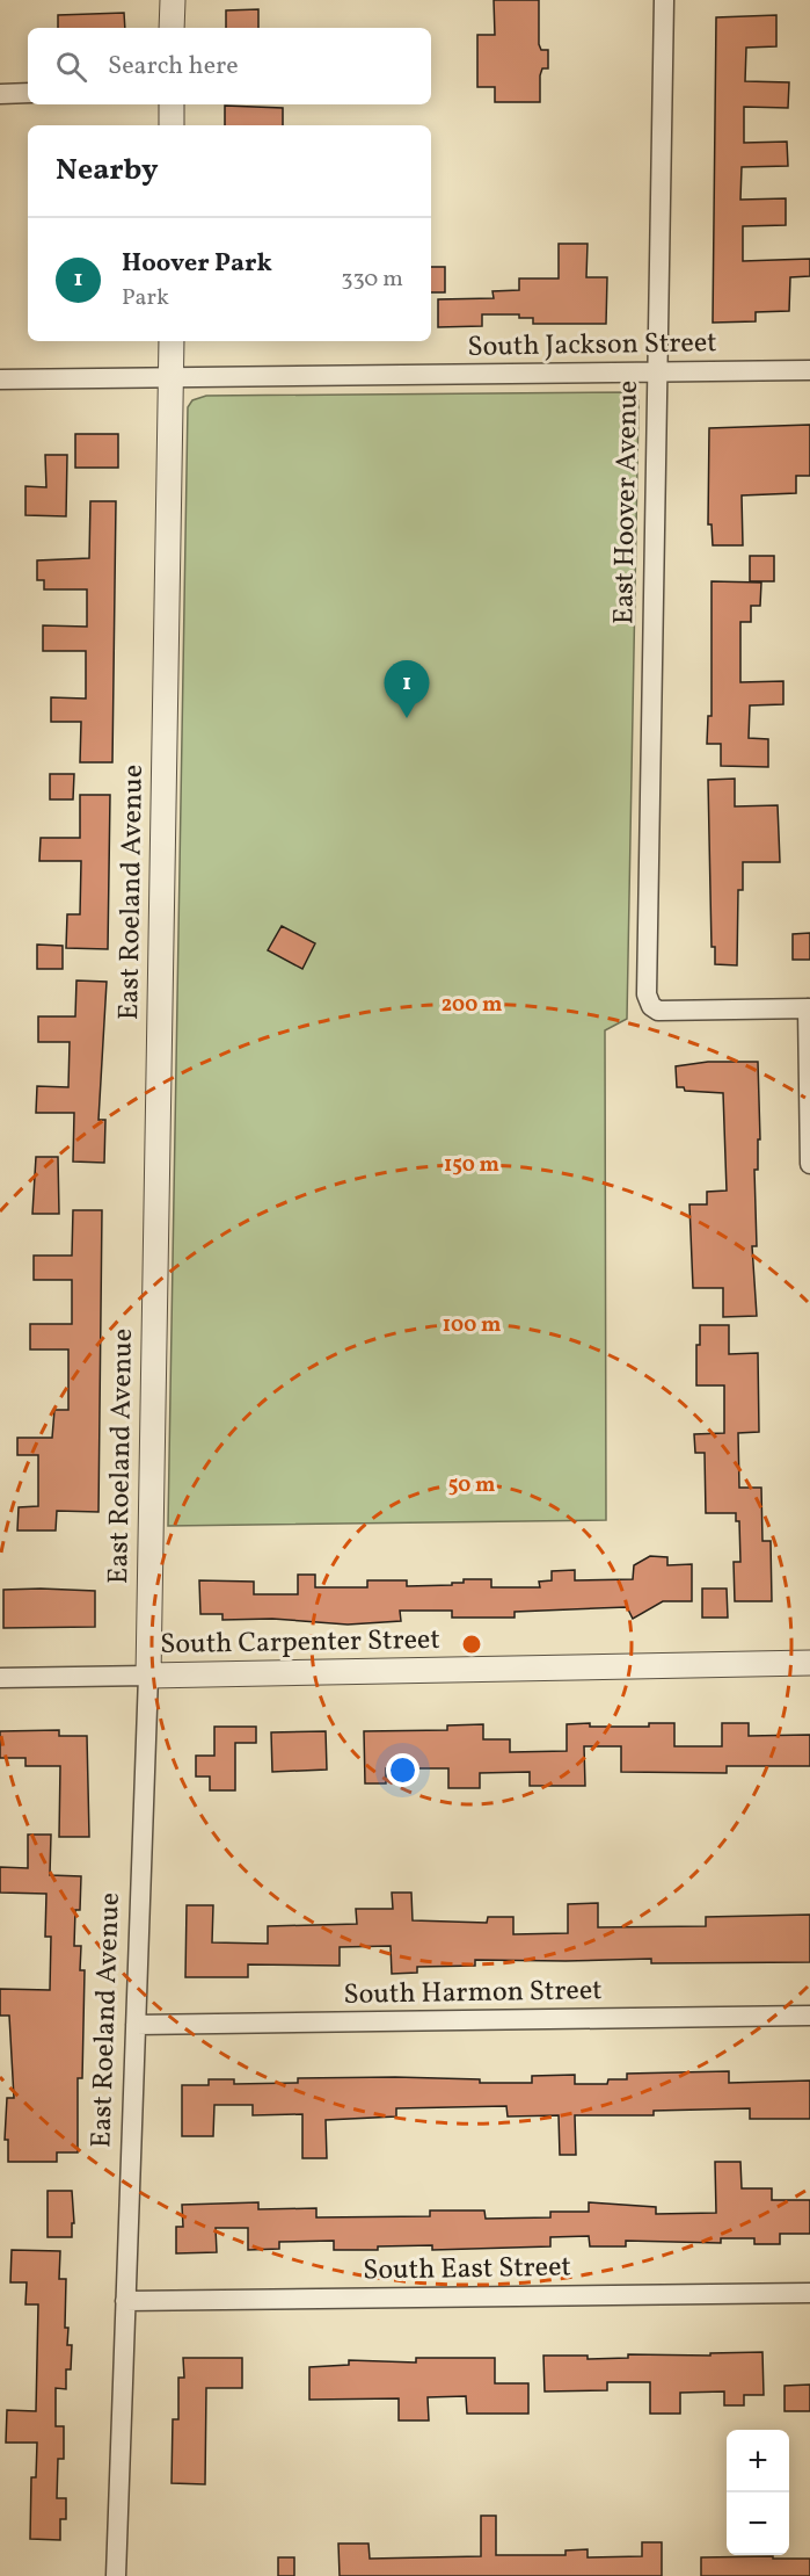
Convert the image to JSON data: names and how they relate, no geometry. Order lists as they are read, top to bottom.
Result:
{
  "streets": {
    "street": [
      "South Jackson Street",
      "East Hoover Avenue",
      "East Roeland Avenue",
      "South Carpenter Street",
      "South Harmon Street",
      "South East Street"
    ]
  },
  "crossings": [
    ["South Jackson Street", "East Hoover Avenue"],
    ["South Jackson Street", "East Roeland Avenue"],
    ["East Roeland Avenue", "South Carpenter Street"],
    ["East Roeland Avenue", "South Harmon Street"],
    ["East Roeland Avenue", "South East Street"]
  ],
  "page": {
    "search": "Search here",
    "heading": "Nearby",
    "list": [
      {
        "mark": "1",
        "name": "Hoover Park",
        "note": "Park",
        "value": "330 m"
      }
    ],
    "pins": "1",
    "map_buttons": ["+", "−"]
  },
  "rings": [
    "200 m",
    "150 m",
    "100 m",
    "50 m"
  ]
}
